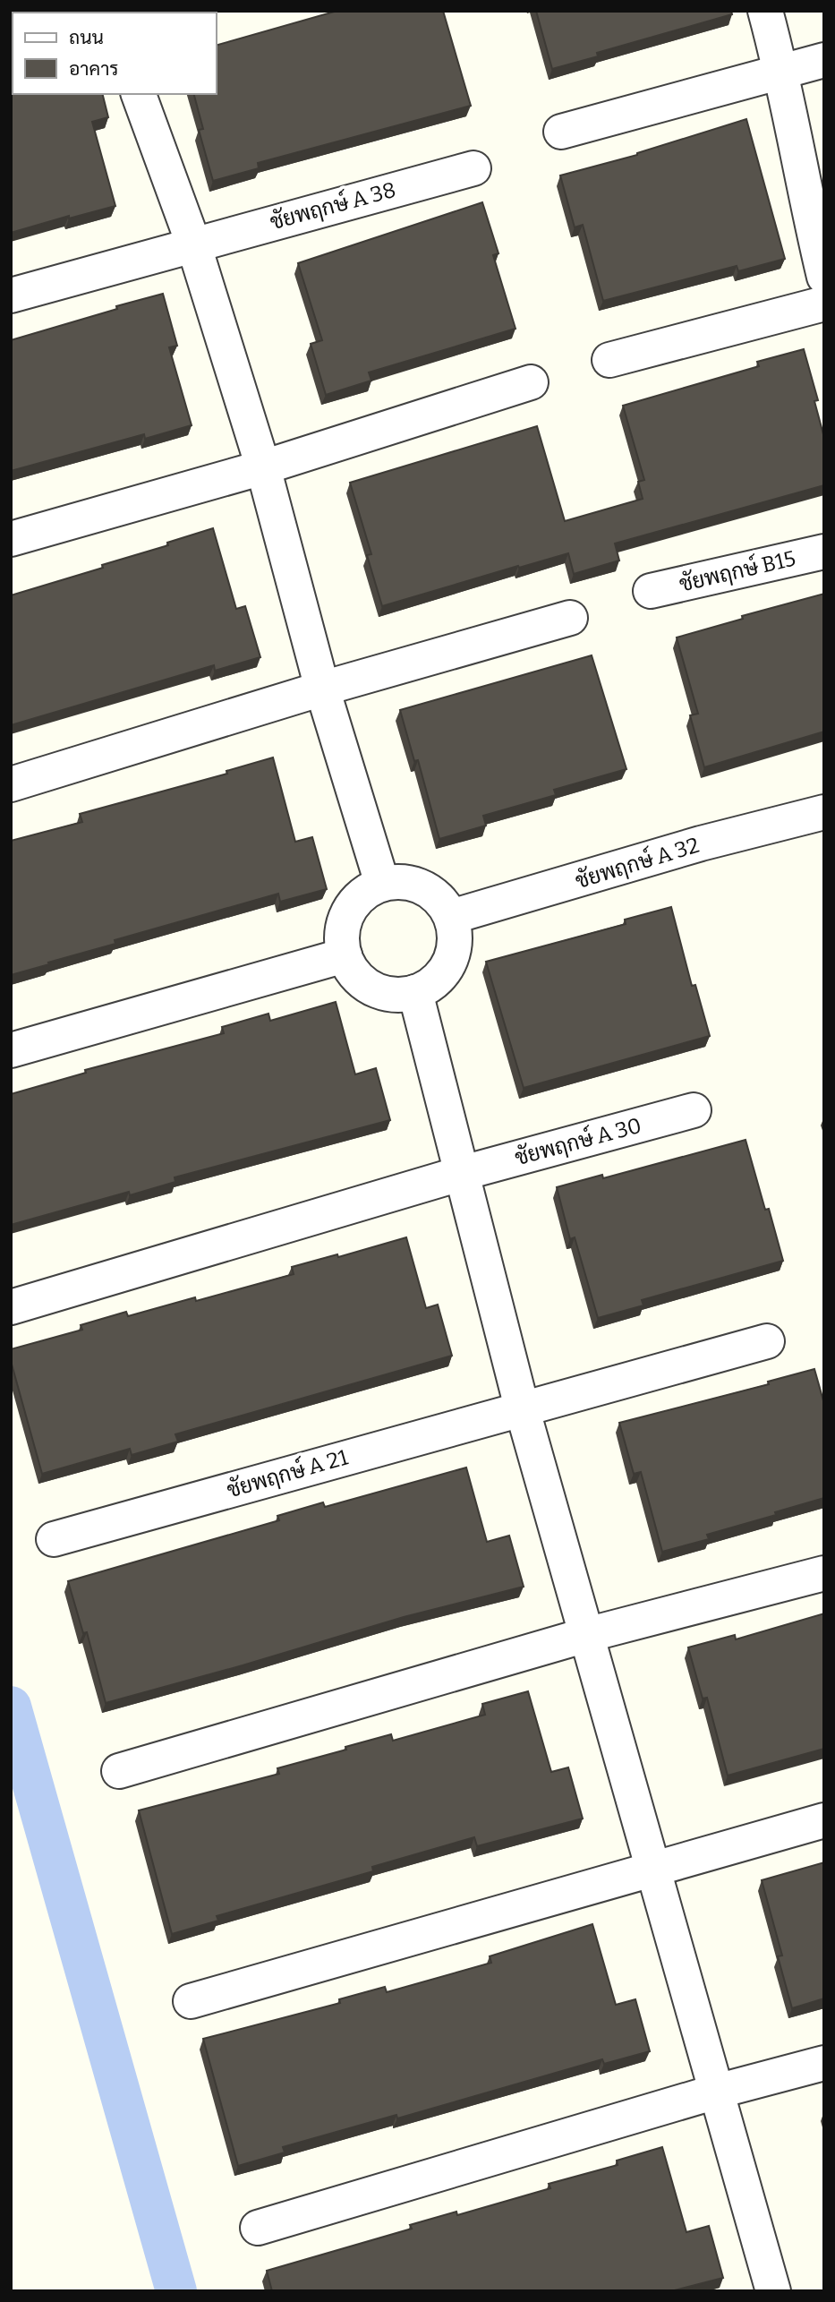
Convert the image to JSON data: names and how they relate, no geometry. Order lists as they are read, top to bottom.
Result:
{
  "streets": {
    "street": [
      "ชัยพฤกษ์ A 38",
      "ชัยพฤกษ์ B15",
      "ชัยพฤกษ์ A 32",
      "ชัยพฤกษ์ A 30",
      "ชัยพฤกษ์ A 21"
    ]
  },
  "legend": ["ถนน", "อาคาร"]
}
